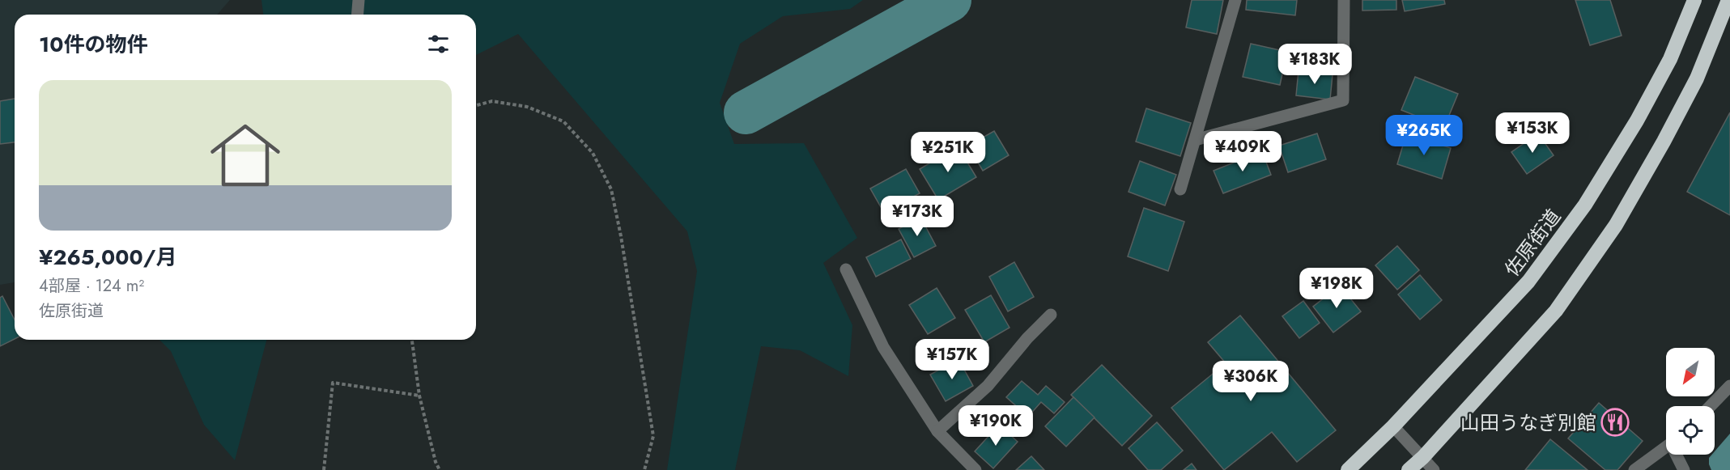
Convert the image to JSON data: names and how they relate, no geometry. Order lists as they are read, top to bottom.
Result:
{
  "streets": {
    "highway": ["佐原街道"]
  },
  "places": {
    "restaurant": ["山田うなぎ別館"]
  },
  "north": "bottom left",
  "page": {
    "heading": "10件の物件",
    "price": [
      "¥183K",
      "¥153K",
      "¥265K",
      "¥409K",
      "¥251K",
      "¥173K",
      "¥198K",
      "¥157K",
      "¥306K",
      "¥190K"
    ],
    "list": [
      {
        "name": "¥265,000/月",
        "note": "4部屋 · 124 m² · 佐原街道"
      }
    ]
  }
}
